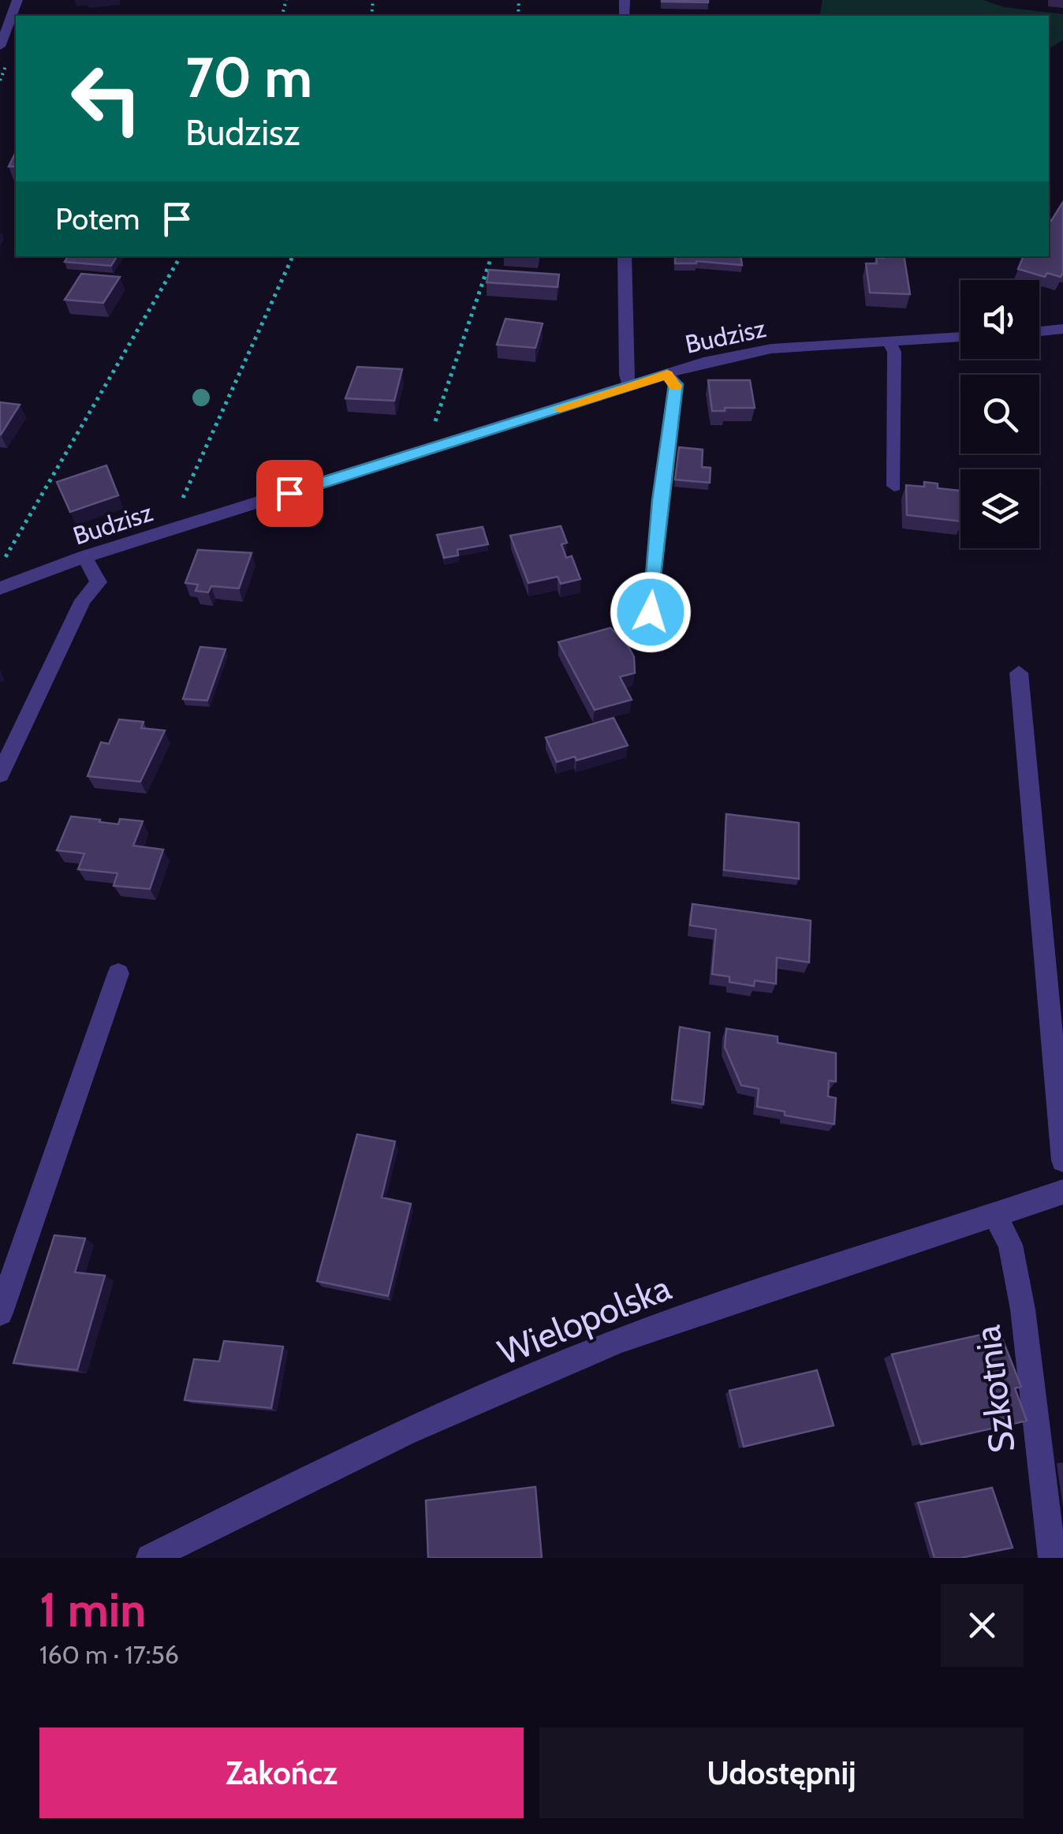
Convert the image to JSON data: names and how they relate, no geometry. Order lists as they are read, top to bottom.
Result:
{
  "streets": {
    "street": ["Budzisz", "Wielopolska", "Szkotnia"]
  },
  "crossings": [
    ["Wielopolska", "Szkotnia"]
  ],
  "page": {
    "turn": ["70 m", "Budzisz"],
    "then": "Potem",
    "heading": ["1 min", "160 m · 17:56"],
    "buttons": ["Zakończ", "Udostępnij"]
  }
}
